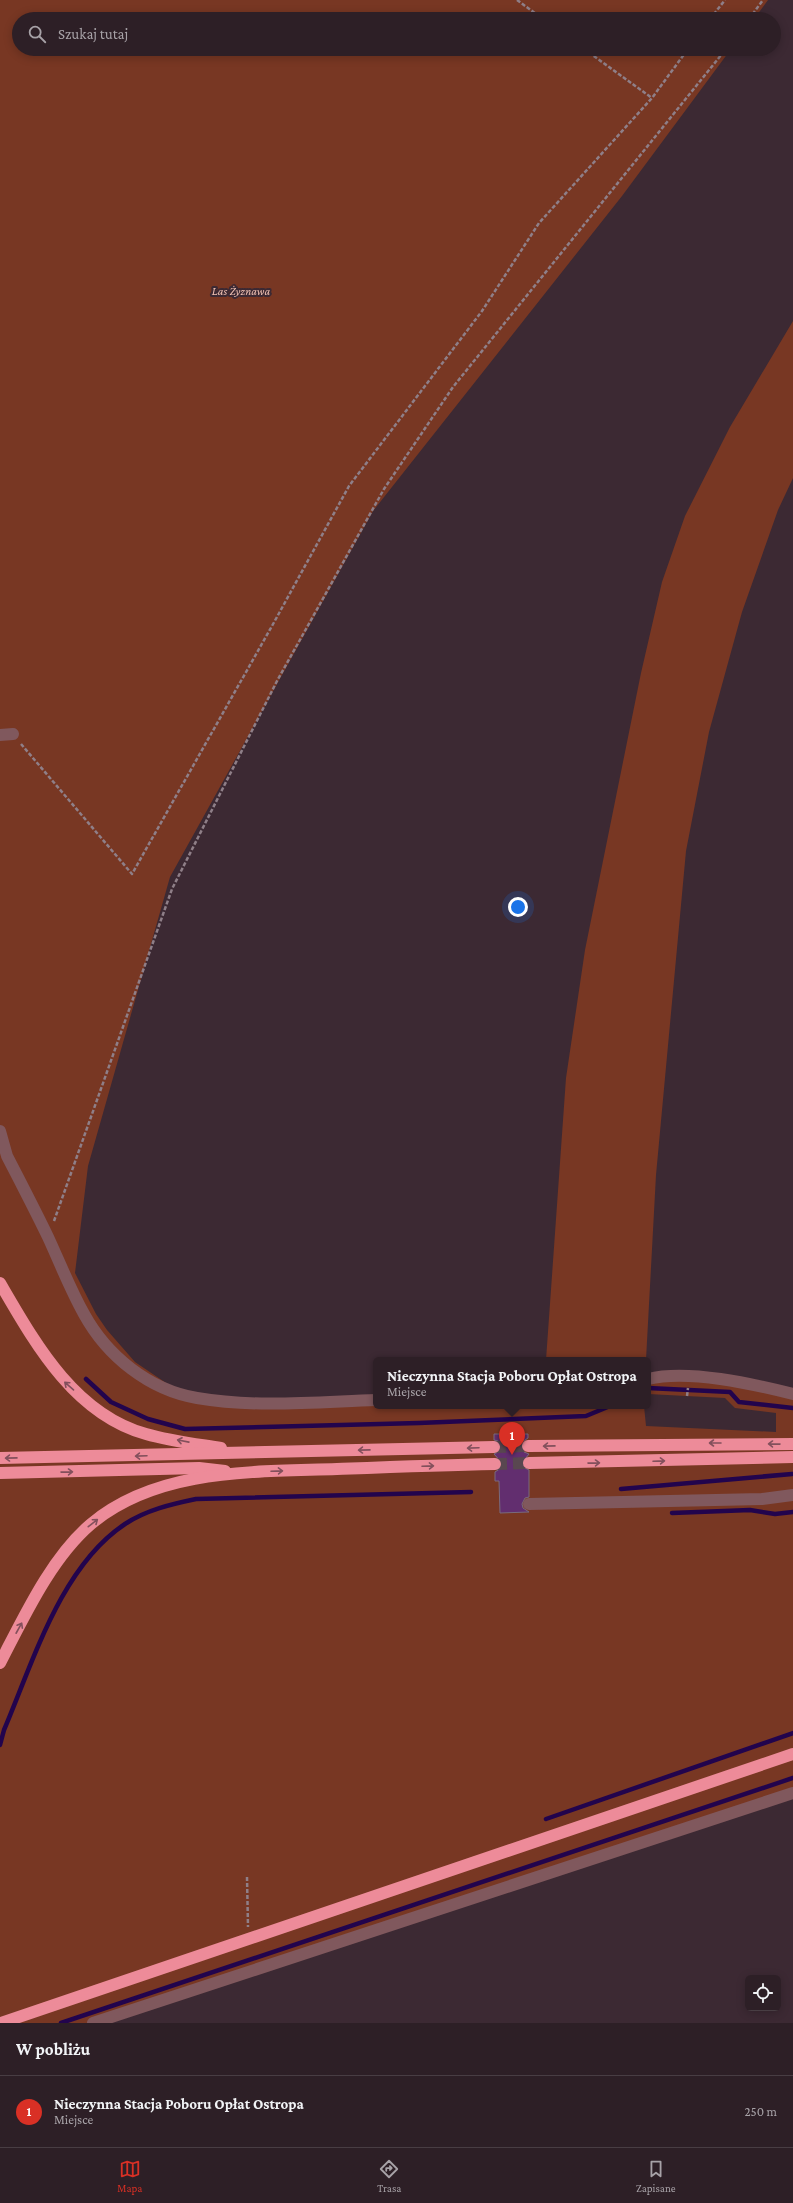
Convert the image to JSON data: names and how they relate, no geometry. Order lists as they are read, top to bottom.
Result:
{
  "parks": ["Las Żyznawa"],
  "page": {
    "search": "Szukaj tutaj",
    "popup": ["Nieczynna Stacja Poboru Opłat Ostropa", "Miejsce"],
    "pins": "1",
    "heading": "W pobliżu",
    "list": [
      {
        "mark": "1",
        "name": "Nieczynna Stacja Poboru Opłat Ostropa",
        "note": "Miejsce",
        "value": "250 m"
      }
    ],
    "nav": ["Mapa", "Trasa", "Zapisane"]
  }
}
